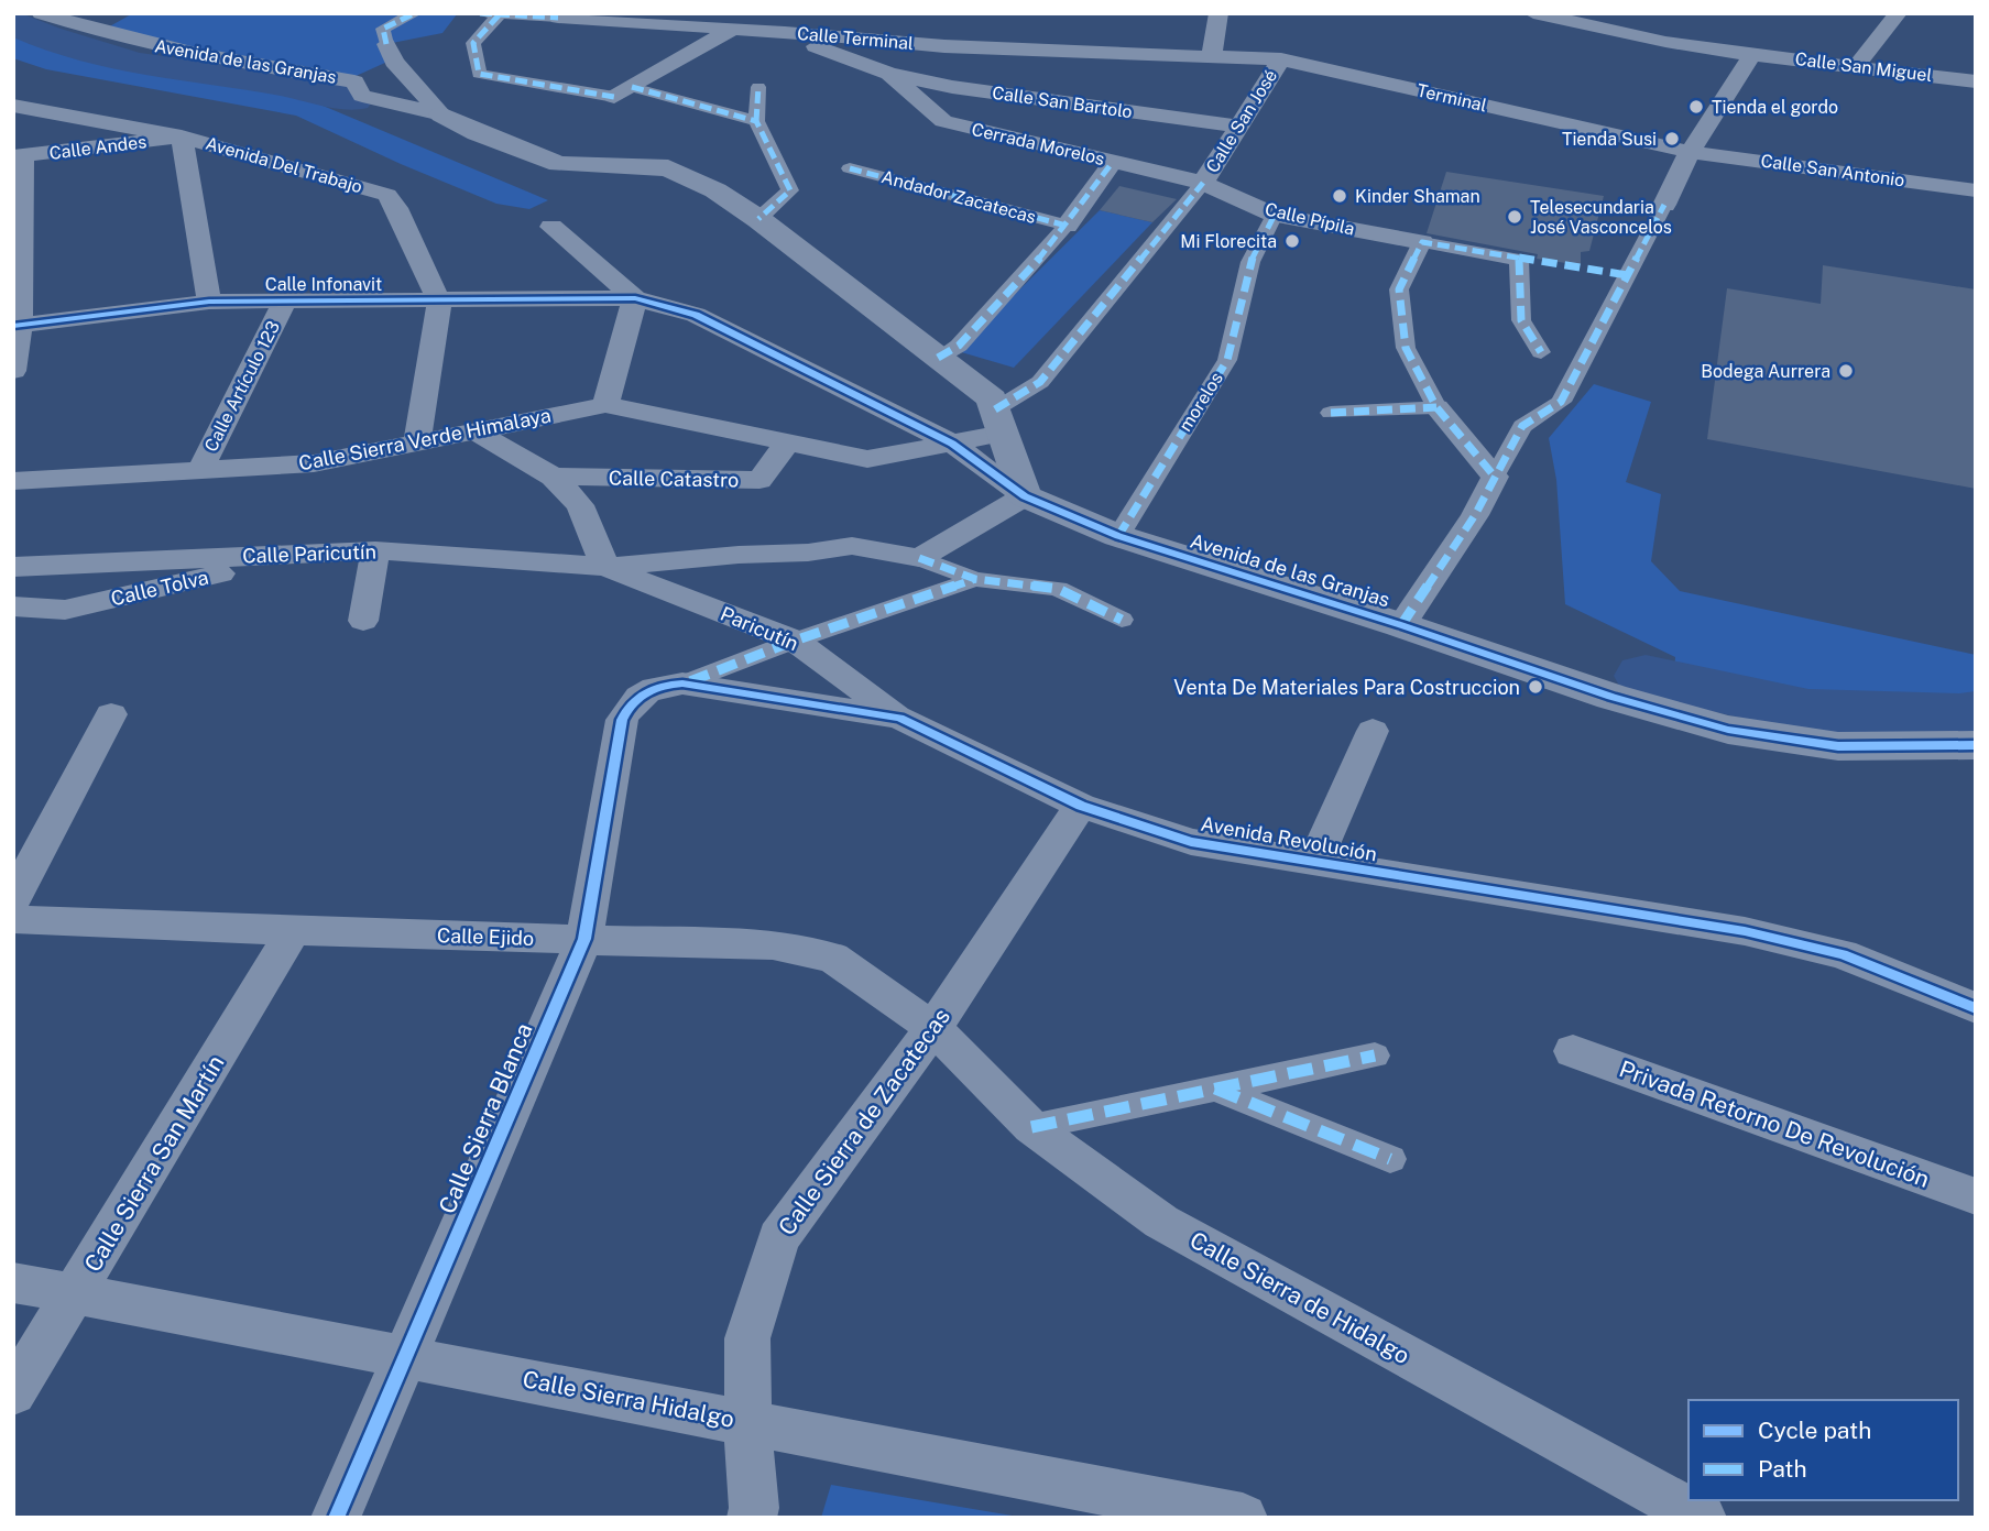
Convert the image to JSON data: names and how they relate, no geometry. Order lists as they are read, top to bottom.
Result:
{
  "streets": {
    "street": [
      "Calle Terminal",
      "Avenida de las Granjas",
      "Calle San Miguel",
      "Terminal",
      "Calle San Bartolo",
      "Calle San José",
      "Cerrada Morelos",
      "Calle Andes",
      "Avenida Del Trabajo",
      "Calle San Antonio",
      "Andador Zacatecas",
      "Calle Pípila",
      "Calle Infonavit",
      "Calle Artículo 123",
      "morelos",
      "Calle Sierra Verde Himalaya",
      "Calle Catastro",
      "Calle Paricutín",
      "Calle Tolva",
      "Paricutín",
      "Avenida Revolución",
      "Calle Ejido",
      "Calle Sierra Blanca",
      "Calle Sierra de Zacatecas",
      "Privada Retorno De Revolución",
      "Calle Sierra San Martín",
      "Calle Sierra de Hidalgo",
      "Calle Sierra Hidalgo"
    ]
  },
  "crossings": [
    ["Calle Terminal", "Terminal"],
    ["Avenida de las Granjas", "Calle Infonavit"],
    ["Avenida de las Granjas", "morelos"],
    ["Terminal", "Calle San José"],
    ["Terminal", "Calle San Antonio"],
    ["Calle San Bartolo", "Calle San José"],
    ["Calle San Bartolo", "Cerrada Morelos"],
    ["Calle San José", "Cerrada Morelos"],
    ["Calle San José", "Calle Pípila"],
    ["Cerrada Morelos", "Calle Pípila"],
    ["Calle Andes", "Avenida Del Trabajo"],
    ["Avenida Del Trabajo", "Calle Infonavit"],
    ["Calle Pípila", "morelos"],
    ["Calle Infonavit", "Calle Artículo 123"],
    ["Calle Artículo 123", "Calle Sierra Verde Himalaya"],
    ["Calle Paricutín", "Calle Tolva"],
    ["Calle Paricutín", "Paricutín"],
    ["Paricutín", "Avenida Revolución"],
    ["Avenida Revolución", "Calle Sierra Blanca"],
    ["Avenida Revolución", "Calle Sierra de Zacatecas"],
    ["Calle Ejido", "Calle Sierra Blanca"],
    ["Calle Ejido", "Calle Sierra de Zacatecas"],
    ["Calle Ejido", "Calle Sierra San Martín"],
    ["Calle Ejido", "Calle Sierra de Hidalgo"],
    ["Calle Sierra Blanca", "Calle Sierra Hidalgo"],
    ["Calle Sierra de Zacatecas", "Calle Sierra de Hidalgo"],
    ["Calle Sierra de Zacatecas", "Calle Sierra Hidalgo"],
    ["Calle Sierra San Martín", "Calle Sierra Hidalgo"]
  ],
  "places": [
    "Tienda el gordo",
    "Tienda Susi",
    "Kinder Shaman",
    "Telesecundaria José Vasconcelos",
    "Mi Florecita",
    "Bodega Aurrera",
    "Venta De Materiales Para Costruccion"
  ],
  "legend": ["Cycle path", "Path"]
}
